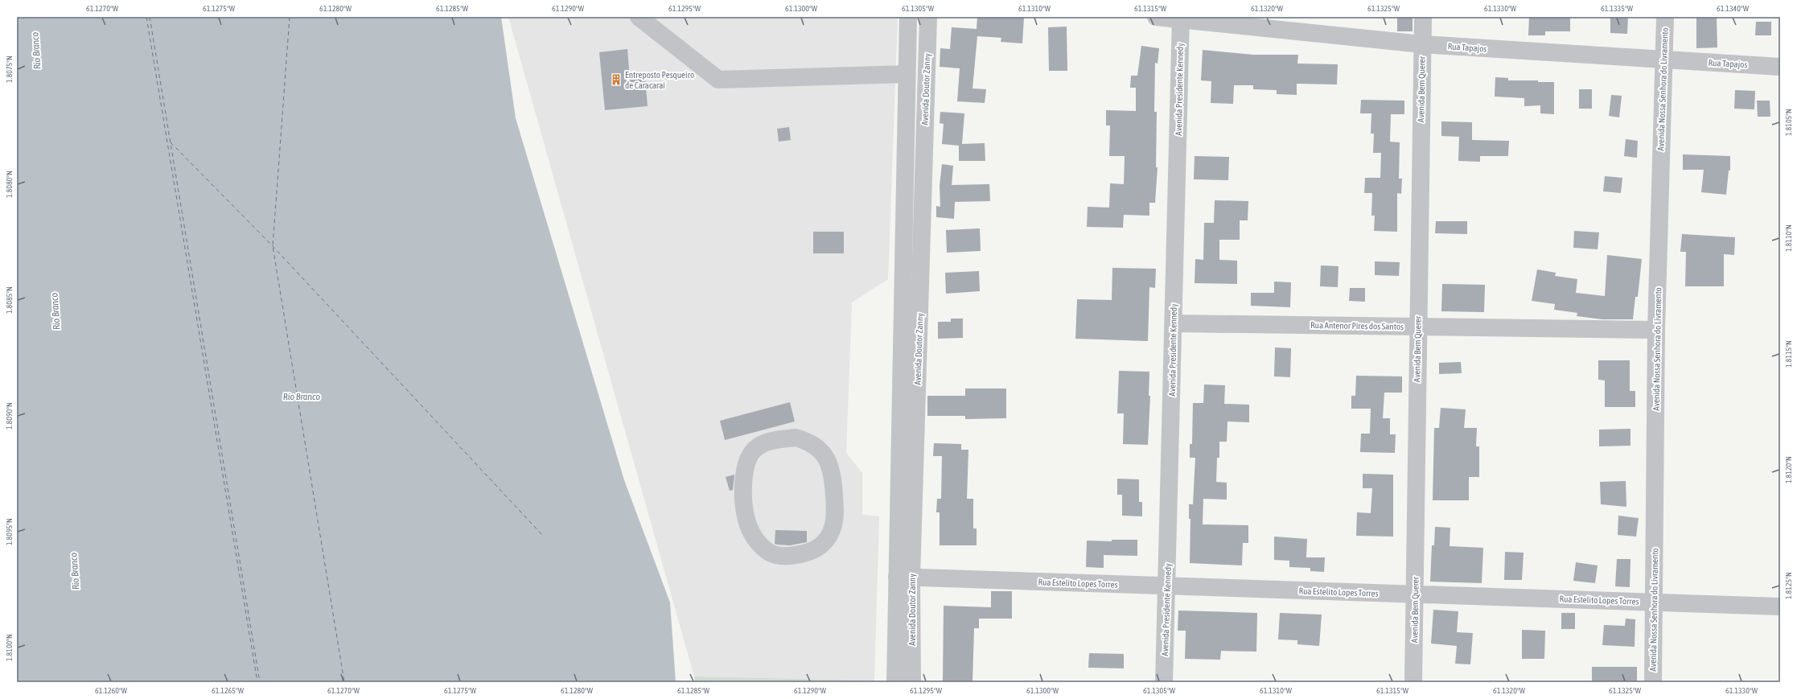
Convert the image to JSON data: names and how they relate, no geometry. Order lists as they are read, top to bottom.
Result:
{
  "streets": {
    "street": [
      "Rua Tapajos",
      "Avenida Doutor Zanny",
      "Avenida Presidente Kennedy",
      "Avenida Bem Querer",
      "Avenida Nossa Senhora do Livramento",
      "Rua Antenor Pires dos Santos",
      "Rua Estelito Lopes Torres"
    ]
  },
  "crossings": [
    ["Rua Tapajos", "Avenida Presidente Kennedy"],
    ["Rua Tapajos", "Avenida Bem Querer"],
    ["Rua Tapajos", "Avenida Nossa Senhora do Livramento"],
    ["Avenida Doutor Zanny", "Rua Estelito Lopes Torres"],
    ["Avenida Presidente Kennedy", "Rua Antenor Pires dos Santos"],
    ["Avenida Presidente Kennedy", "Rua Estelito Lopes Torres"],
    ["Avenida Bem Querer", "Rua Antenor Pires dos Santos"],
    ["Avenida Bem Querer", "Rua Estelito Lopes Torres"],
    ["Avenida Nossa Senhora do Livramento", "Rua Antenor Pires dos Santos"],
    ["Avenida Nossa Senhora do Livramento", "Rua Estelito Lopes Torres"]
  ],
  "water": ["Rio Branco"],
  "places": {
    "building": ["Entreposto Pesqueiro de Caracaraí"]
  },
  "coordinates": [
    "61.1270°W",
    "61.1275°W",
    "61.1280°W",
    "61.1285°W",
    "61.1290°W",
    "61.1295°W",
    "61.1300°W",
    "61.1305°W",
    "61.1310°W",
    "61.1315°W",
    "61.1320°W",
    "61.1325°W",
    "61.1330°W",
    "61.1335°W",
    "61.1340°W",
    "1.8075°N",
    "1.8105°N",
    "1.8080°N",
    "1.8110°N",
    "1.8085°N",
    "1.8115°N",
    "1.8090°N",
    "1.8120°N",
    "1.8095°N",
    "1.8125°N",
    "1.8100°N",
    "61.1260°W",
    "61.1265°W"
  ]
}
